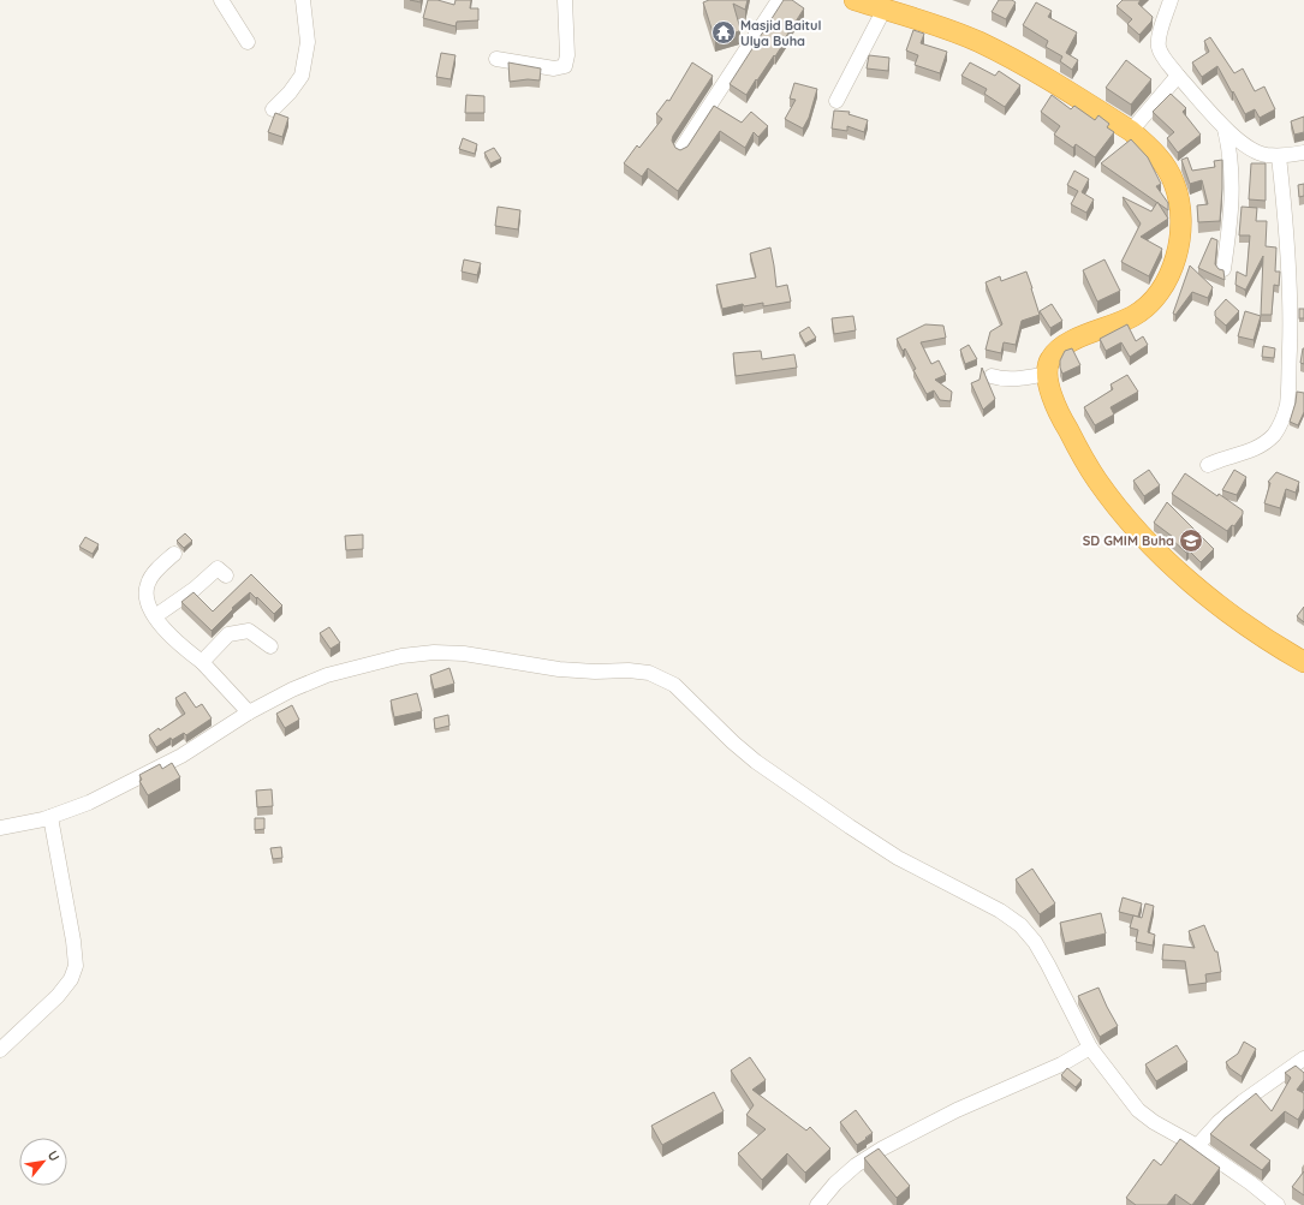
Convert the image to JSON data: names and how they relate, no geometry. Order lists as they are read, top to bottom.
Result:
{
  "places": {
    "temple": ["Masjid Baitul Ulya Buha"],
    "school or university": ["SD GMIM Buha"]
  },
  "north": "top right"
}
